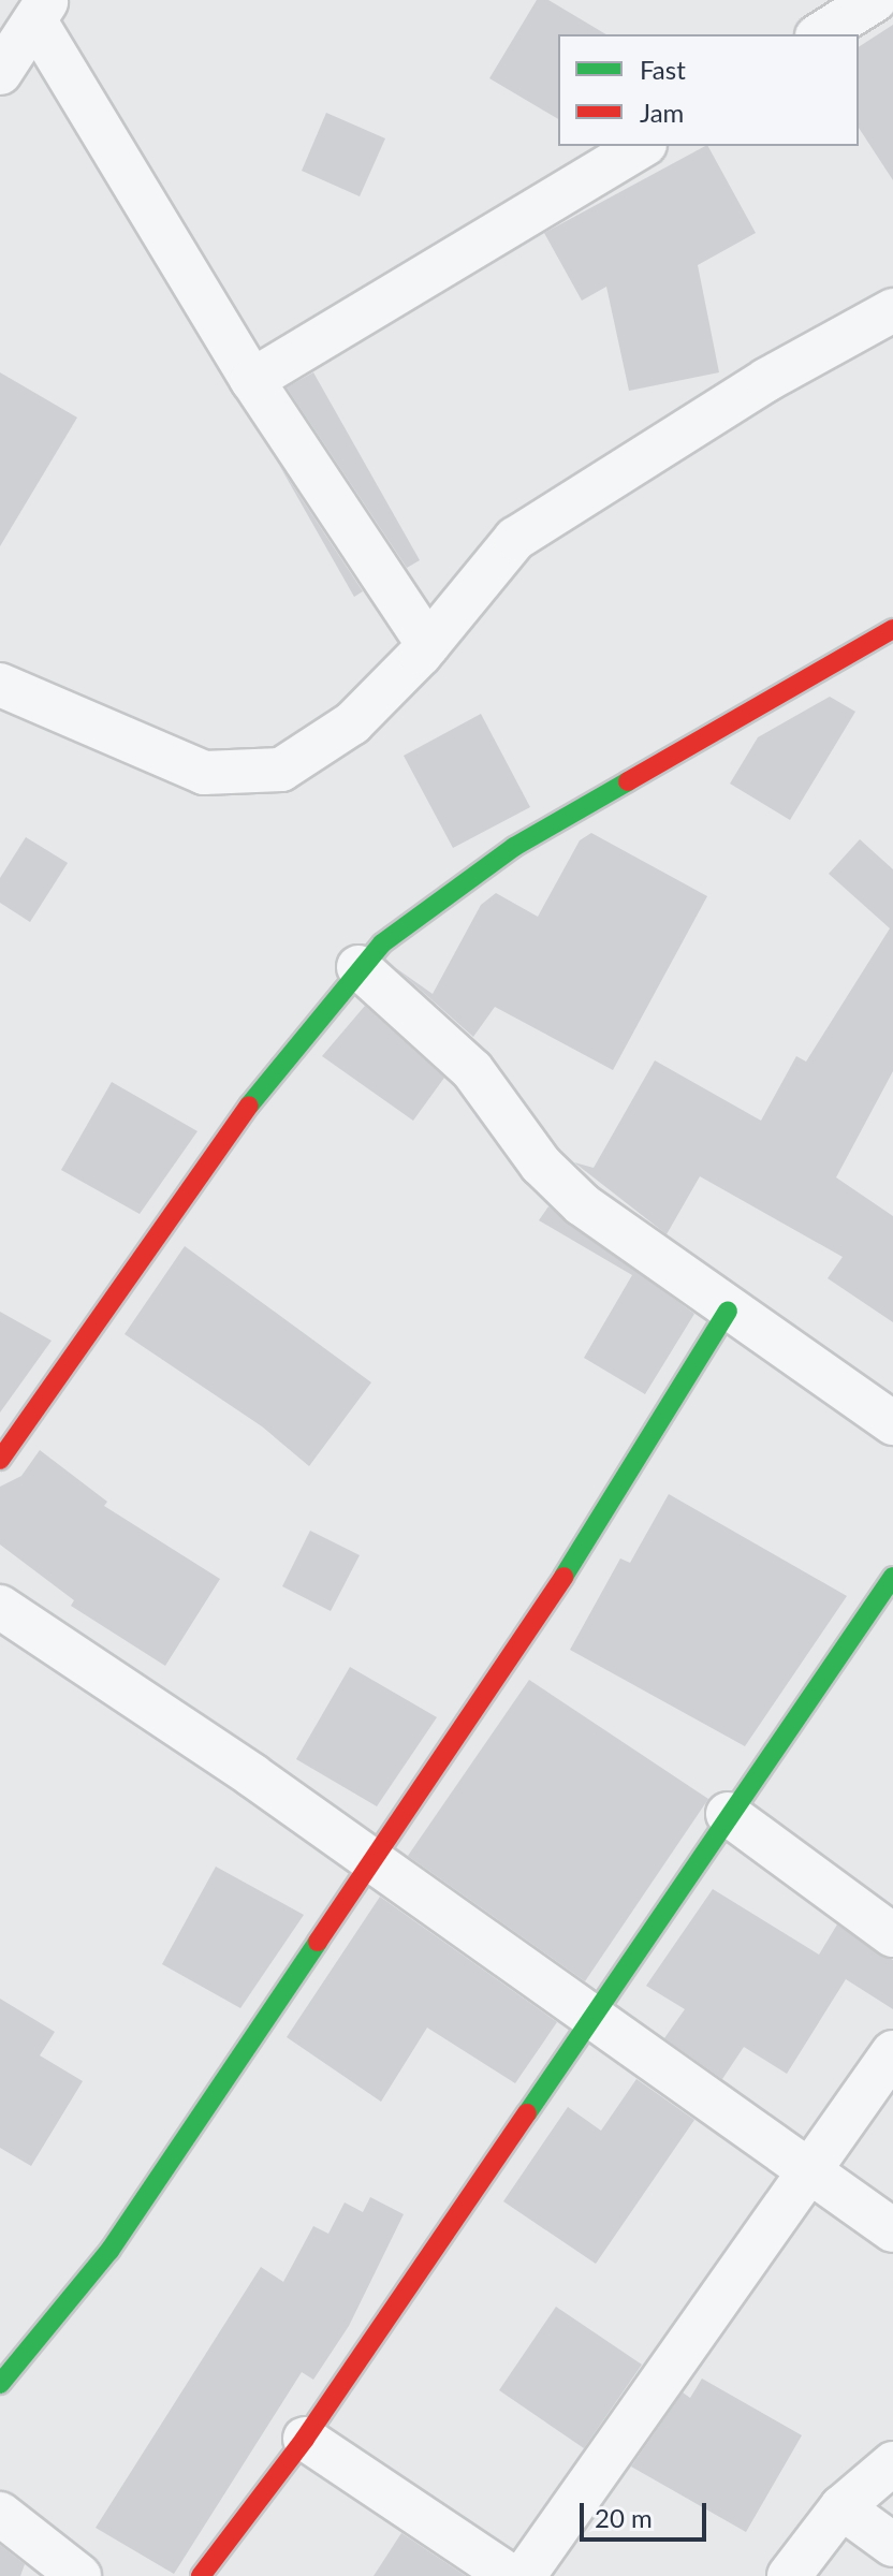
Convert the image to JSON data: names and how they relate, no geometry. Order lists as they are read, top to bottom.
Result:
{
  "legend": ["Fast", "Jam"],
  "scale_bar": "20 m"
}
